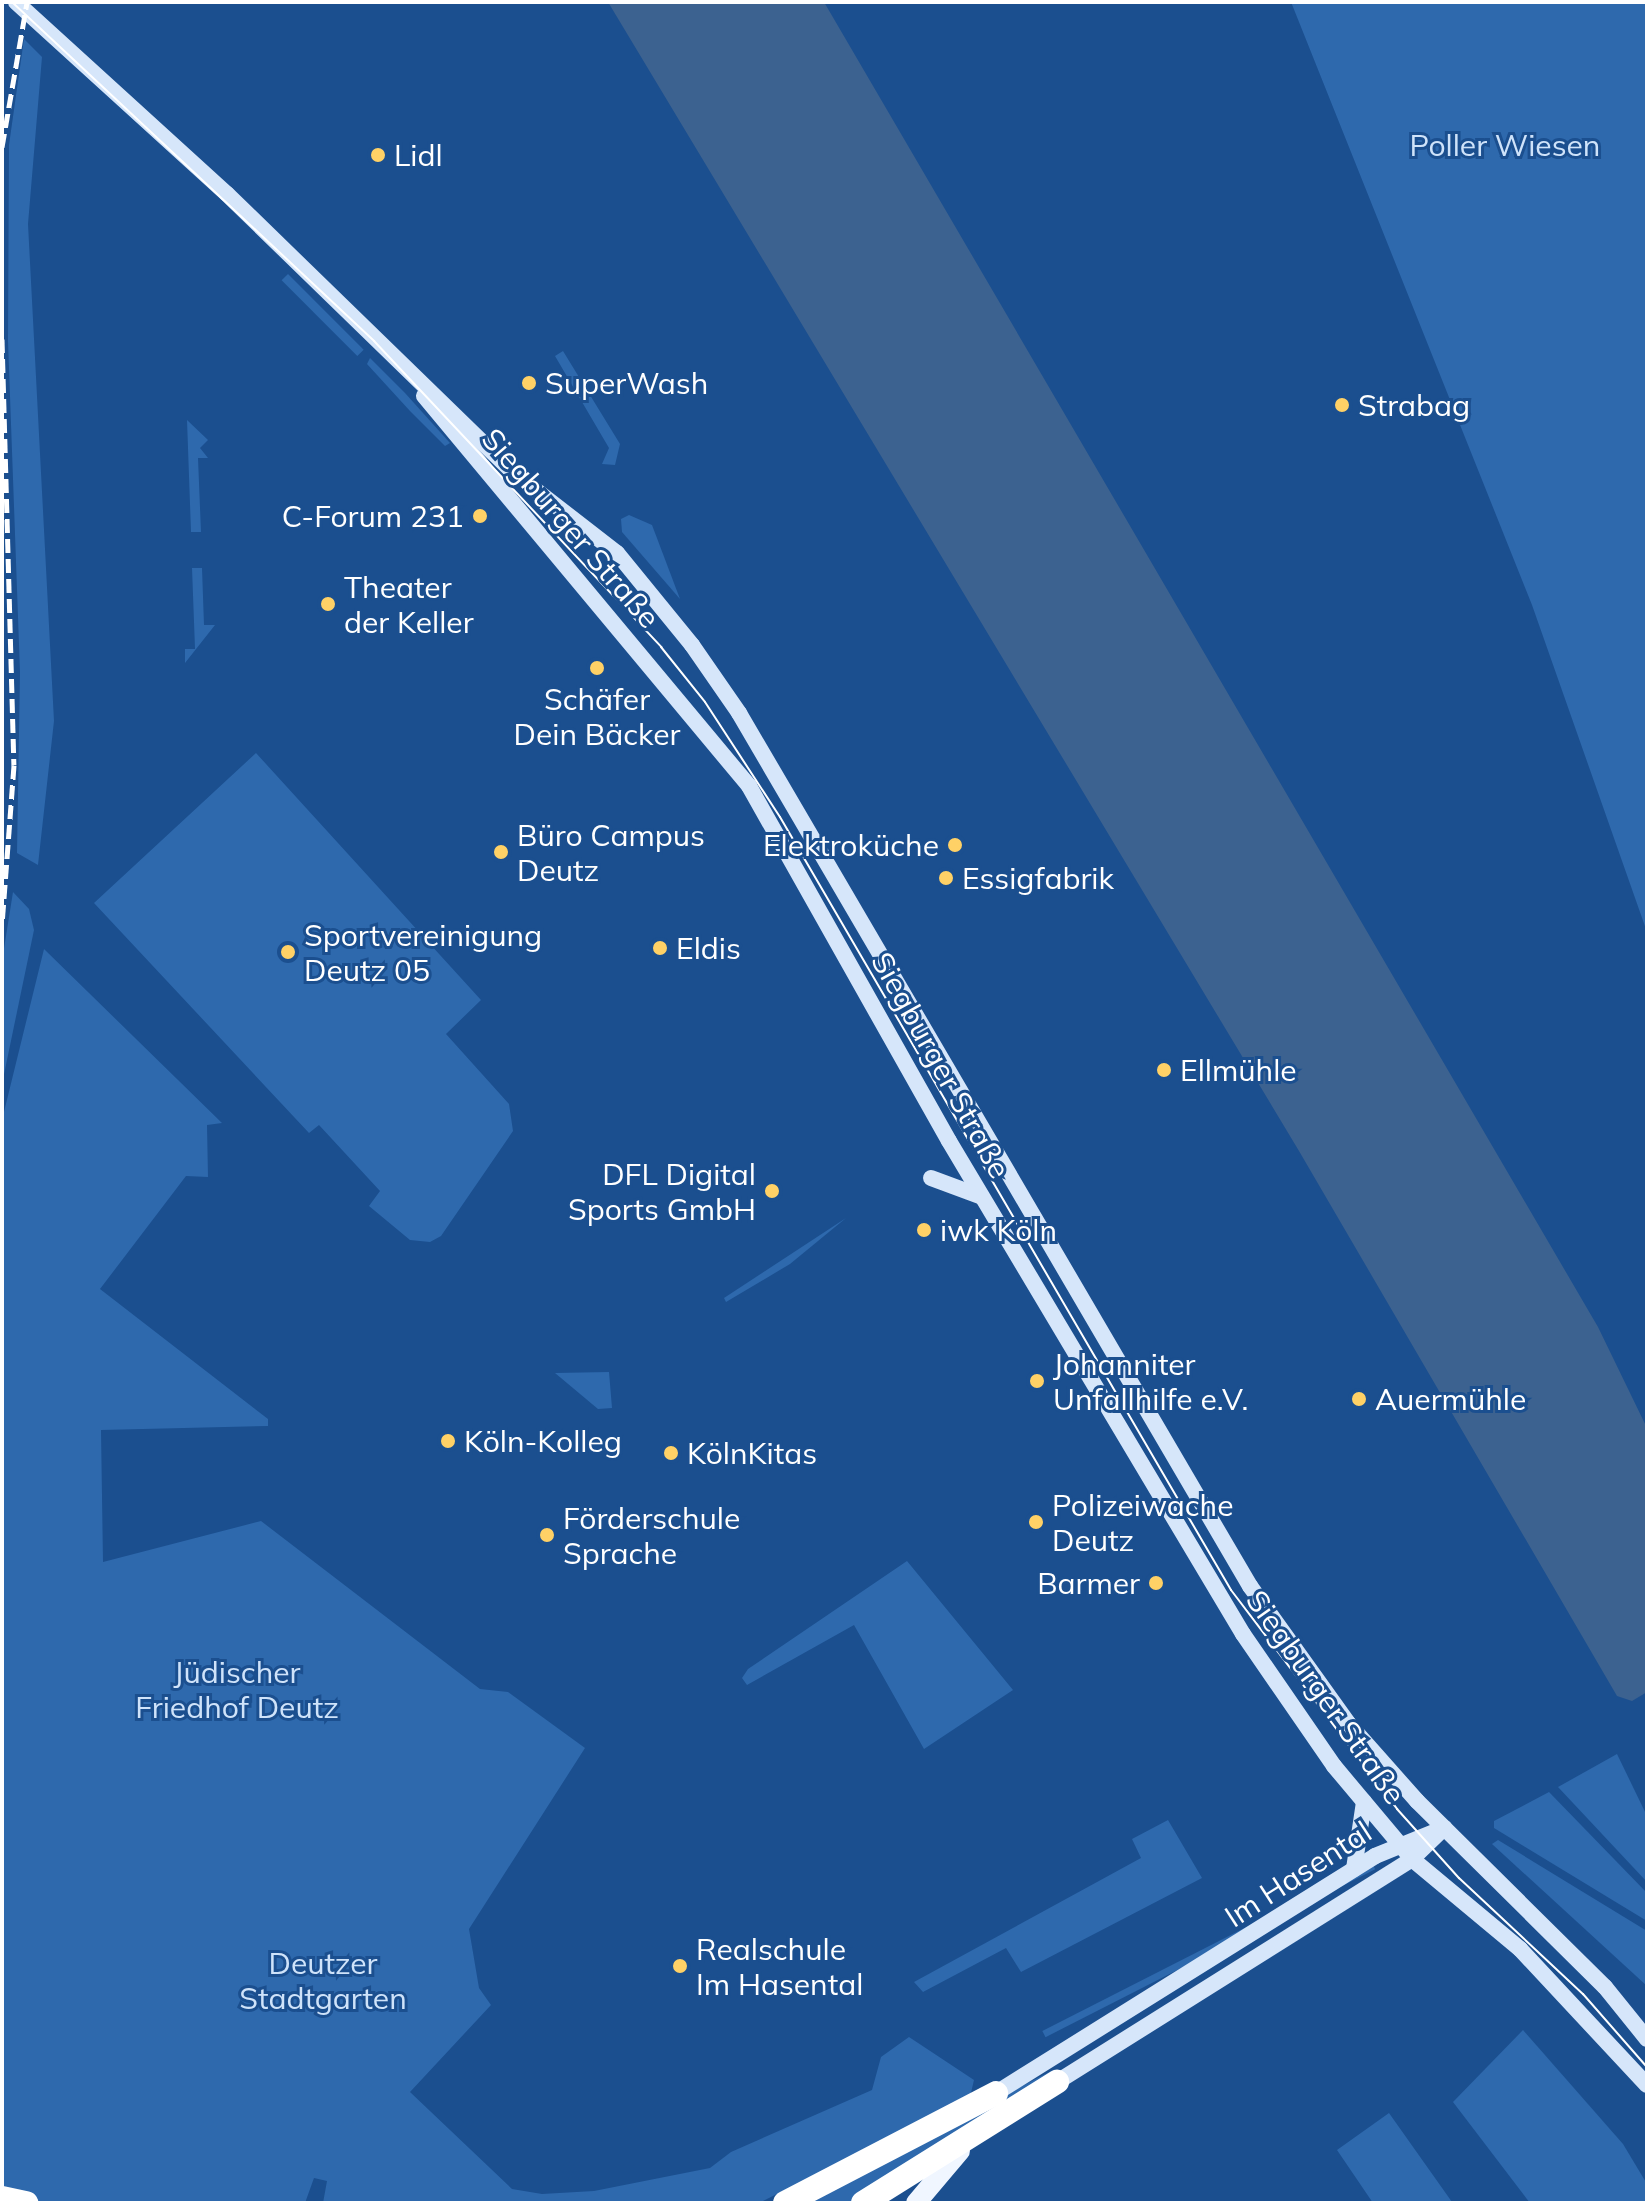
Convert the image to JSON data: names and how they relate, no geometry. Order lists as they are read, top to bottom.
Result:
{
  "streets": {
    "main road": ["Siegburger Straße", "Im Hasental"]
  },
  "crossings": [
    ["Siegburger Straße", "Im Hasental"]
  ],
  "parks": ["Poller Wiesen", "Jüdischer Friedhof Deutz", "Deutzer Stadtgarten"],
  "places": [
    "Lidl",
    "SuperWash",
    "Strabag",
    "C-Forum 231",
    "Theater der Keller",
    "Schäfer Dein Bäcker",
    "Elektroküche",
    "Büro Campus Deutz",
    "Essigfabrik",
    "Eldis",
    "Sportvereinigung Deutz 05",
    "Ellmühle",
    "DFL Digital Sports GmbH",
    "iwk Köln",
    "Johanniter Unfallhilfe e.V.",
    "Auermühle",
    "Köln-Kolleg",
    "KölnKitas",
    "Polizeiwache Deutz",
    "Förderschule Sprache",
    "Barmer",
    "Realschule Im Hasental"
  ]
}
